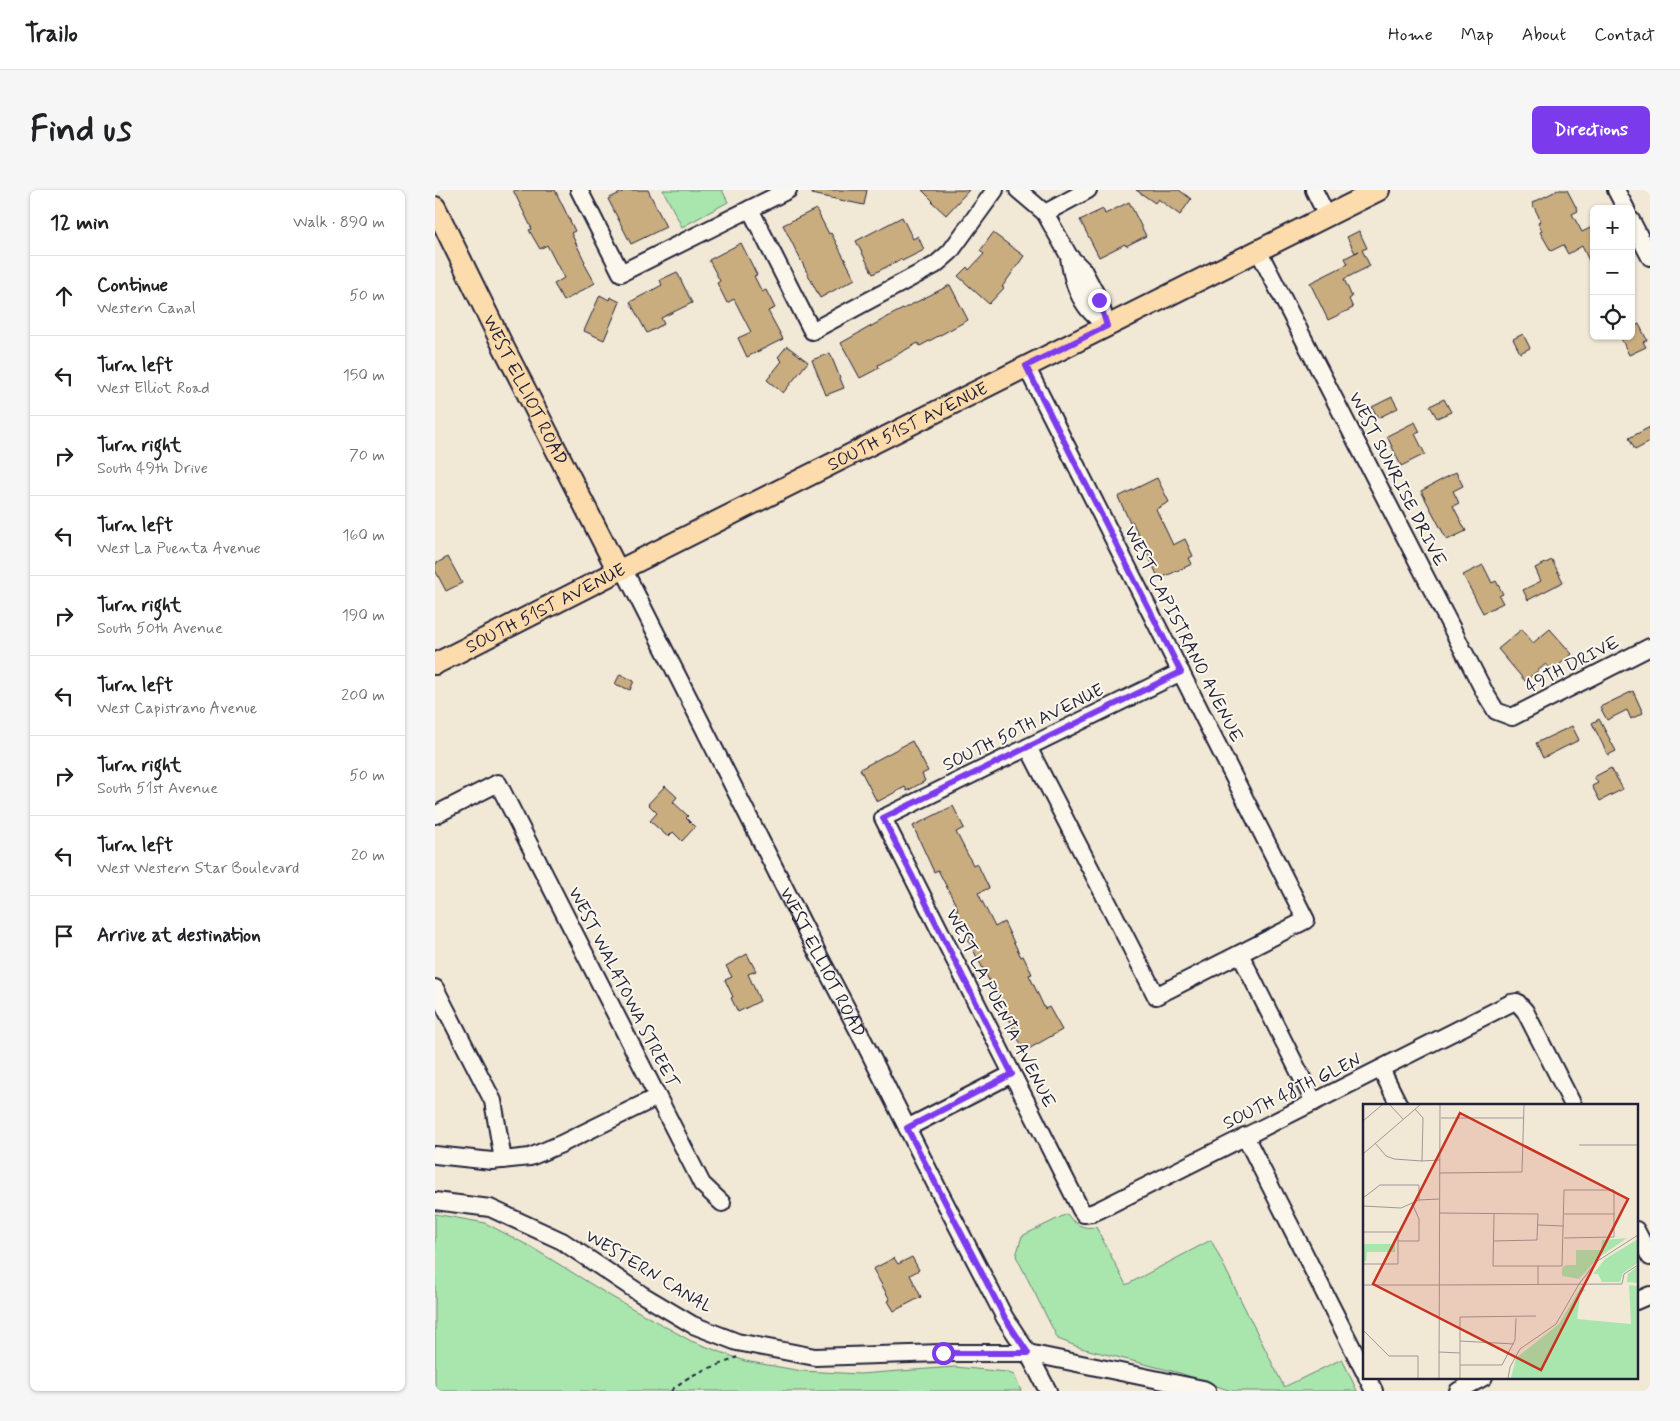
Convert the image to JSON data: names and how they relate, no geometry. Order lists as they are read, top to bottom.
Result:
{
  "streets": {
    "main road": ["WEST ELLIOT ROAD", "SOUTH 51ST AVENUE"],
    "street": [
      "WEST SUNRISE DRIVE",
      "WEST CAPISTRANO AVENUE",
      "49TH DRIVE",
      "SOUTH 50TH AVENUE",
      "WEST WALATOWA STREET",
      "WEST LA PUENTA AVENUE",
      "SOUTH 48TH GLEN",
      "WESTERN CANAL"
    ]
  },
  "crossings": [
    ["WEST ELLIOT ROAD", "SOUTH 51ST AVENUE"],
    ["WEST ELLIOT ROAD", "WESTERN CANAL"],
    ["SOUTH 51ST AVENUE", "WEST SUNRISE DRIVE"],
    ["SOUTH 51ST AVENUE", "WEST CAPISTRANO AVENUE"],
    ["WEST SUNRISE DRIVE", "49TH DRIVE"],
    ["WEST CAPISTRANO AVENUE", "SOUTH 50TH AVENUE"],
    ["SOUTH 50TH AVENUE", "WEST LA PUENTA AVENUE"],
    ["WEST LA PUENTA AVENUE", "SOUTH 48TH GLEN"]
  ],
  "page": {
    "header": "Trailo",
    "nav": [
      "Home",
      "Map",
      "About",
      "Contact"
    ],
    "buttons": "Directions",
    "title": "Find us",
    "heading": ["12 min", "Walk · 890 m"],
    "map_buttons": ["+", "−"],
    "list": [
      ["Continue", "Western Canal", "50 m"],
      ["Turn left", "West Elliot Road", "150 m"],
      ["Turn right", "South 49th Drive", "70 m"],
      ["Turn left", "West La Puenta Avenue", "160 m"],
      ["Turn right", "South 50th Avenue", "190 m"],
      ["Turn left", "West Capistrano Avenue", "200 m"],
      ["Turn right", "South 51st Avenue", "50 m"],
      ["Turn left", "West Western Star Boulevard", "20 m"],
      "Arrive at destination"
    ]
  }
}
